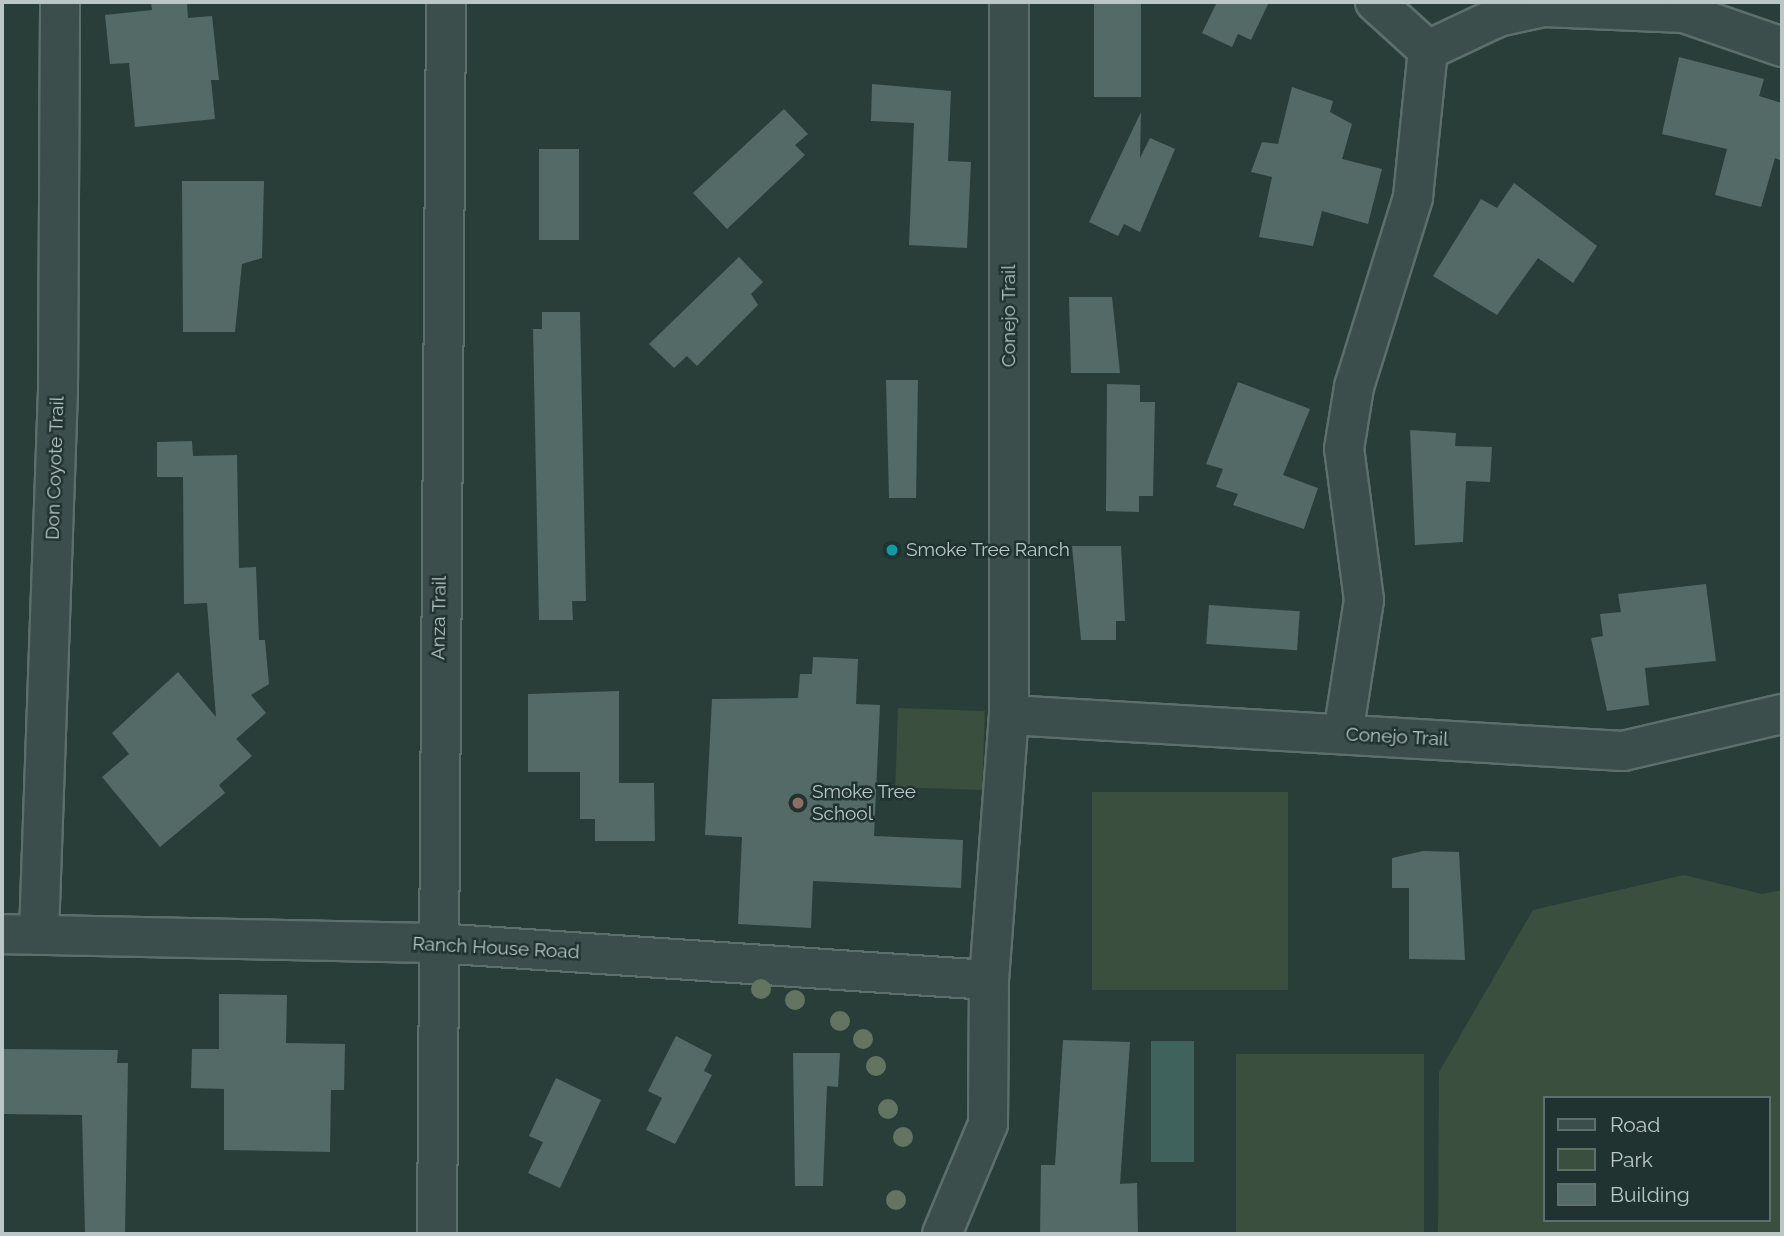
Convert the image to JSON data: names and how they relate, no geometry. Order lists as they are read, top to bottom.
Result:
{
  "streets": {
    "street": [
      "Conejo Trail",
      "Don Coyote Trail",
      "Anza Trail",
      "Ranch House Road"
    ]
  },
  "crossings": [
    ["Conejo Trail", "Ranch House Road"],
    ["Don Coyote Trail", "Ranch House Road"],
    ["Anza Trail", "Ranch House Road"]
  ],
  "places": ["Smoke Tree Ranch", "Smoke Tree School"],
  "legend": ["Road", "Park", "Building"]
}
